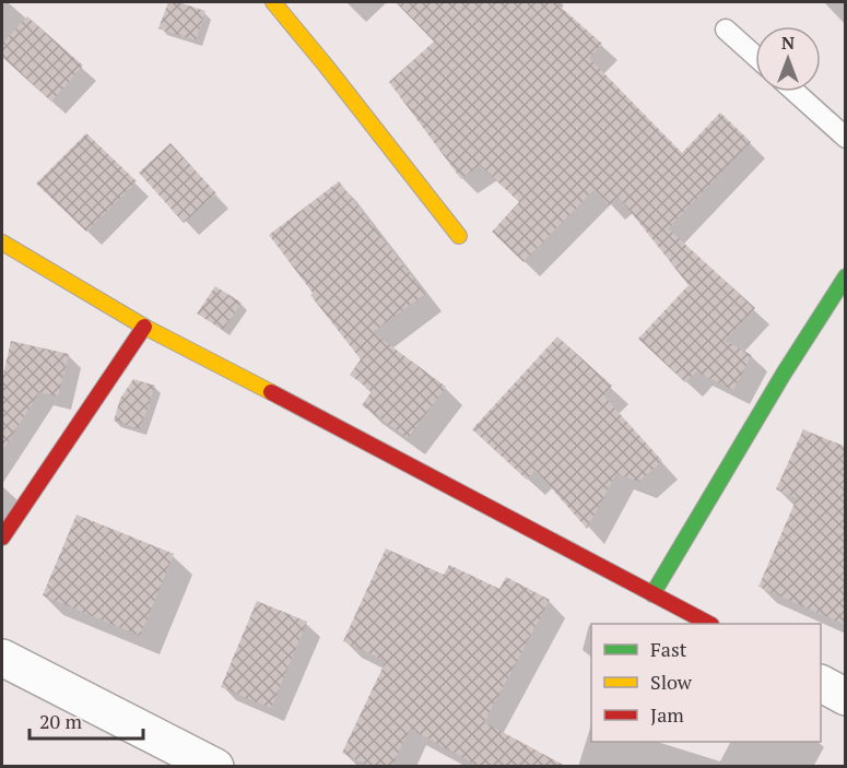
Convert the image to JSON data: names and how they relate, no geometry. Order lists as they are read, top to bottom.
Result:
{
  "legend": ["Fast", "Slow", "Jam"],
  "scale_bar": "20 m",
  "north": "top"
}
